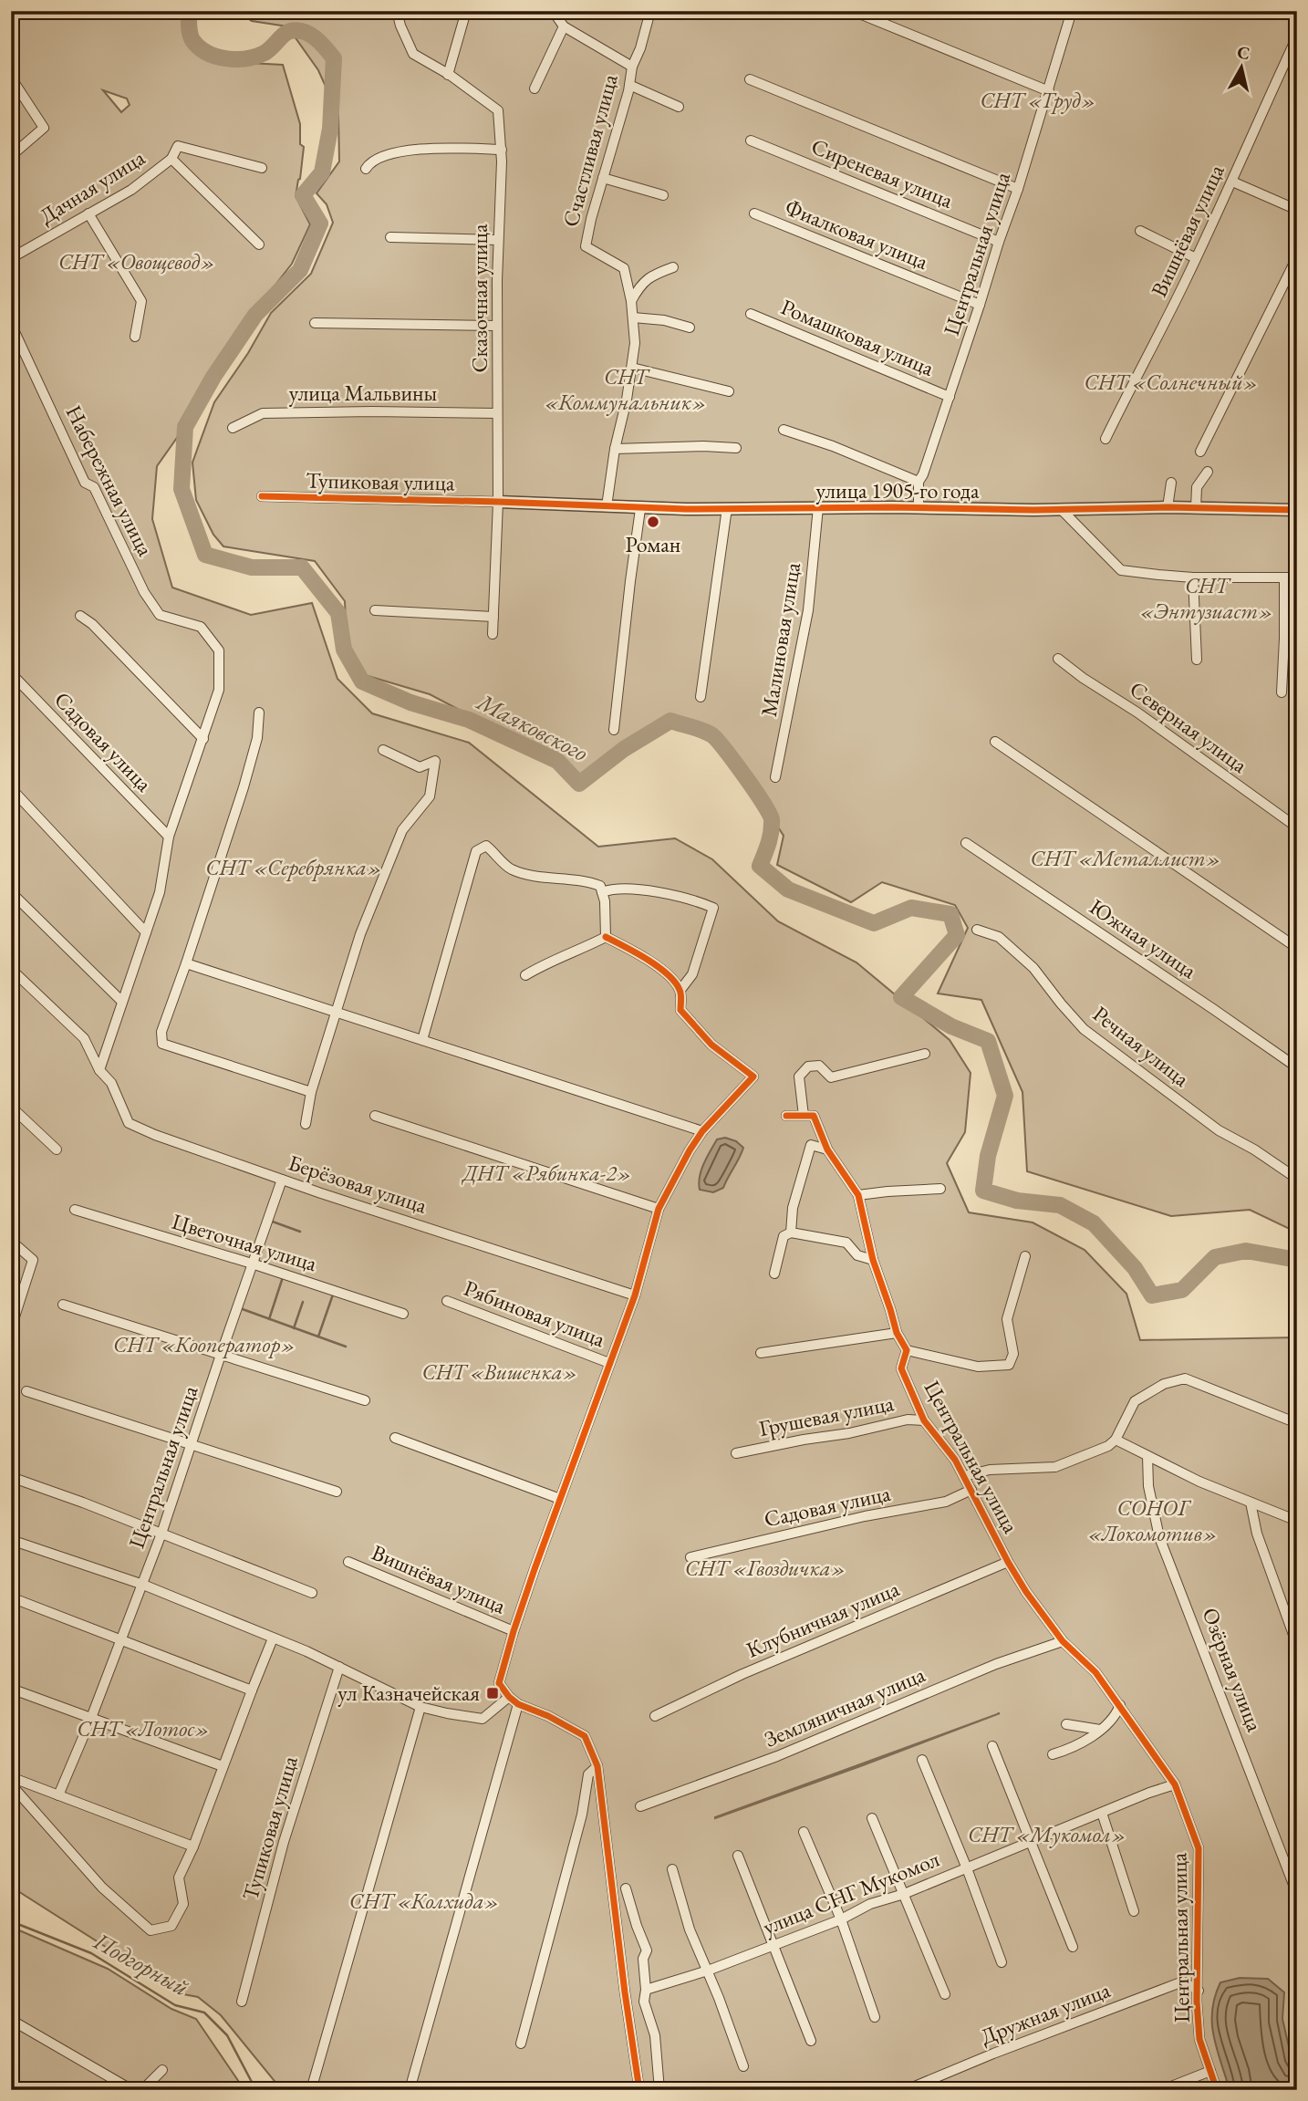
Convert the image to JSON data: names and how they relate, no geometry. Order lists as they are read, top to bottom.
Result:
{
  "streets": {
    "street": [
      "Счастливая улица",
      "Сиреневая улица",
      "Дачная улица",
      "Вишнёвая улица",
      "Фиалковая улица",
      "Центральная улица",
      "Сказочная улица",
      "Ромашковая улица",
      "улица Мальвины",
      "Набережная улица",
      "Тупиковая улица",
      "улица 1905-го года",
      "Малиновая улица",
      "Северная улица",
      "Садовая улица",
      "Южная улица",
      "Речная улица",
      "Берёзовая улица",
      "Цветочная улица",
      "Рябиновая улица",
      "Грушевая улица",
      "Клубничная улица",
      "Озёрная улица",
      "Земляничная улица",
      "улица СНГ Мукомол",
      "Дружная улица"
    ]
  },
  "crossings": [
    ["Счастливая улица", "улица 1905-го года"],
    ["Сиреневая улица", "Центральная улица"],
    ["Фиалковая улица", "Центральная улица"],
    ["Центральная улица", "Ромашковая улица"],
    ["Центральная улица", "улица 1905-го года"],
    ["Центральная улица", "Садовая улица"],
    ["Центральная улица", "Берёзовая улица"],
    ["Центральная улица", "Цветочная улица"],
    ["Центральная улица", "Грушевая улица"],
    ["Центральная улица", "Клубничная улица"],
    ["Центральная улица", "Земляничная улица"],
    ["Центральная улица", "улица СНГ Мукомол"],
    ["Центральная улица", "Дружная улица"],
    ["Сказочная улица", "улица Мальвины"],
    ["Сказочная улица", "Тупиковая улица"],
    ["Сказочная улица", "улица 1905-го года"],
    ["Тупиковая улица", "улица 1905-го года"],
    ["улица 1905-го года", "Малиновая улица"]
  ],
  "water": ["Маяковского", "Подгорный"],
  "parks": [
    "СНТ «Труд»",
    "СНТ «Овощевод»",
    "СНТ «Коммунальник»",
    "СНТ «Солнечный»",
    "СНТ «Энтузиаст»",
    "СНТ «Металлист»",
    "СНТ «Серебрянка»",
    "ДНТ «Рябинка-2»",
    "СНТ «Кооператор»",
    "СНТ «Вишенка»",
    "СОНОГ «Локомотив»",
    "СНТ «Гвоздичка»",
    "СНТ «Лотос»",
    "СНТ «Мукомол»",
    "СНТ «Колхида»"
  ],
  "places": {
    "other": ["Роман"],
    "transit": ["ул Казначейская"]
  },
  "north": "top"
}
